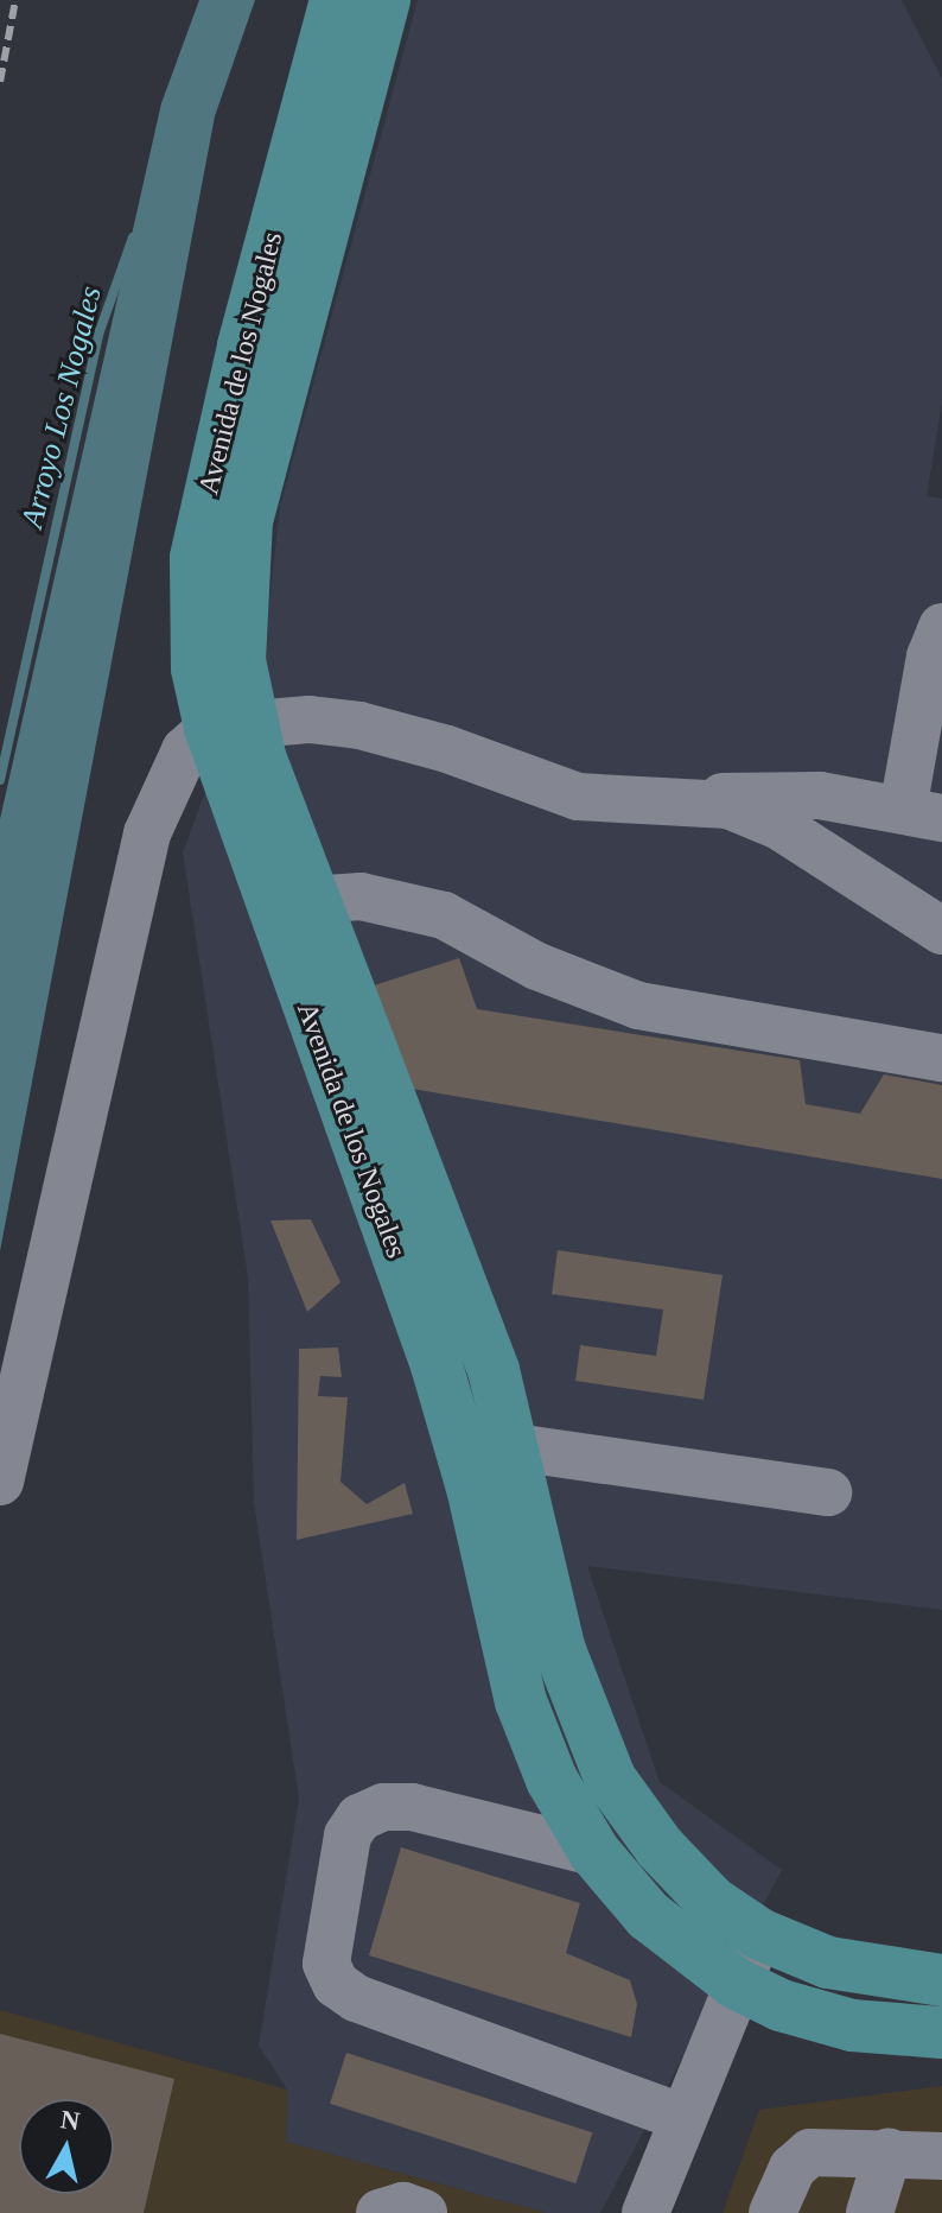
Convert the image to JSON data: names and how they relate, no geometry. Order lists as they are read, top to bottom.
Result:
{
  "streets": {
    "main road": ["Avenida de los Nogales"]
  },
  "water": ["Arroyo Los Nogales"],
  "north": "top"
}
